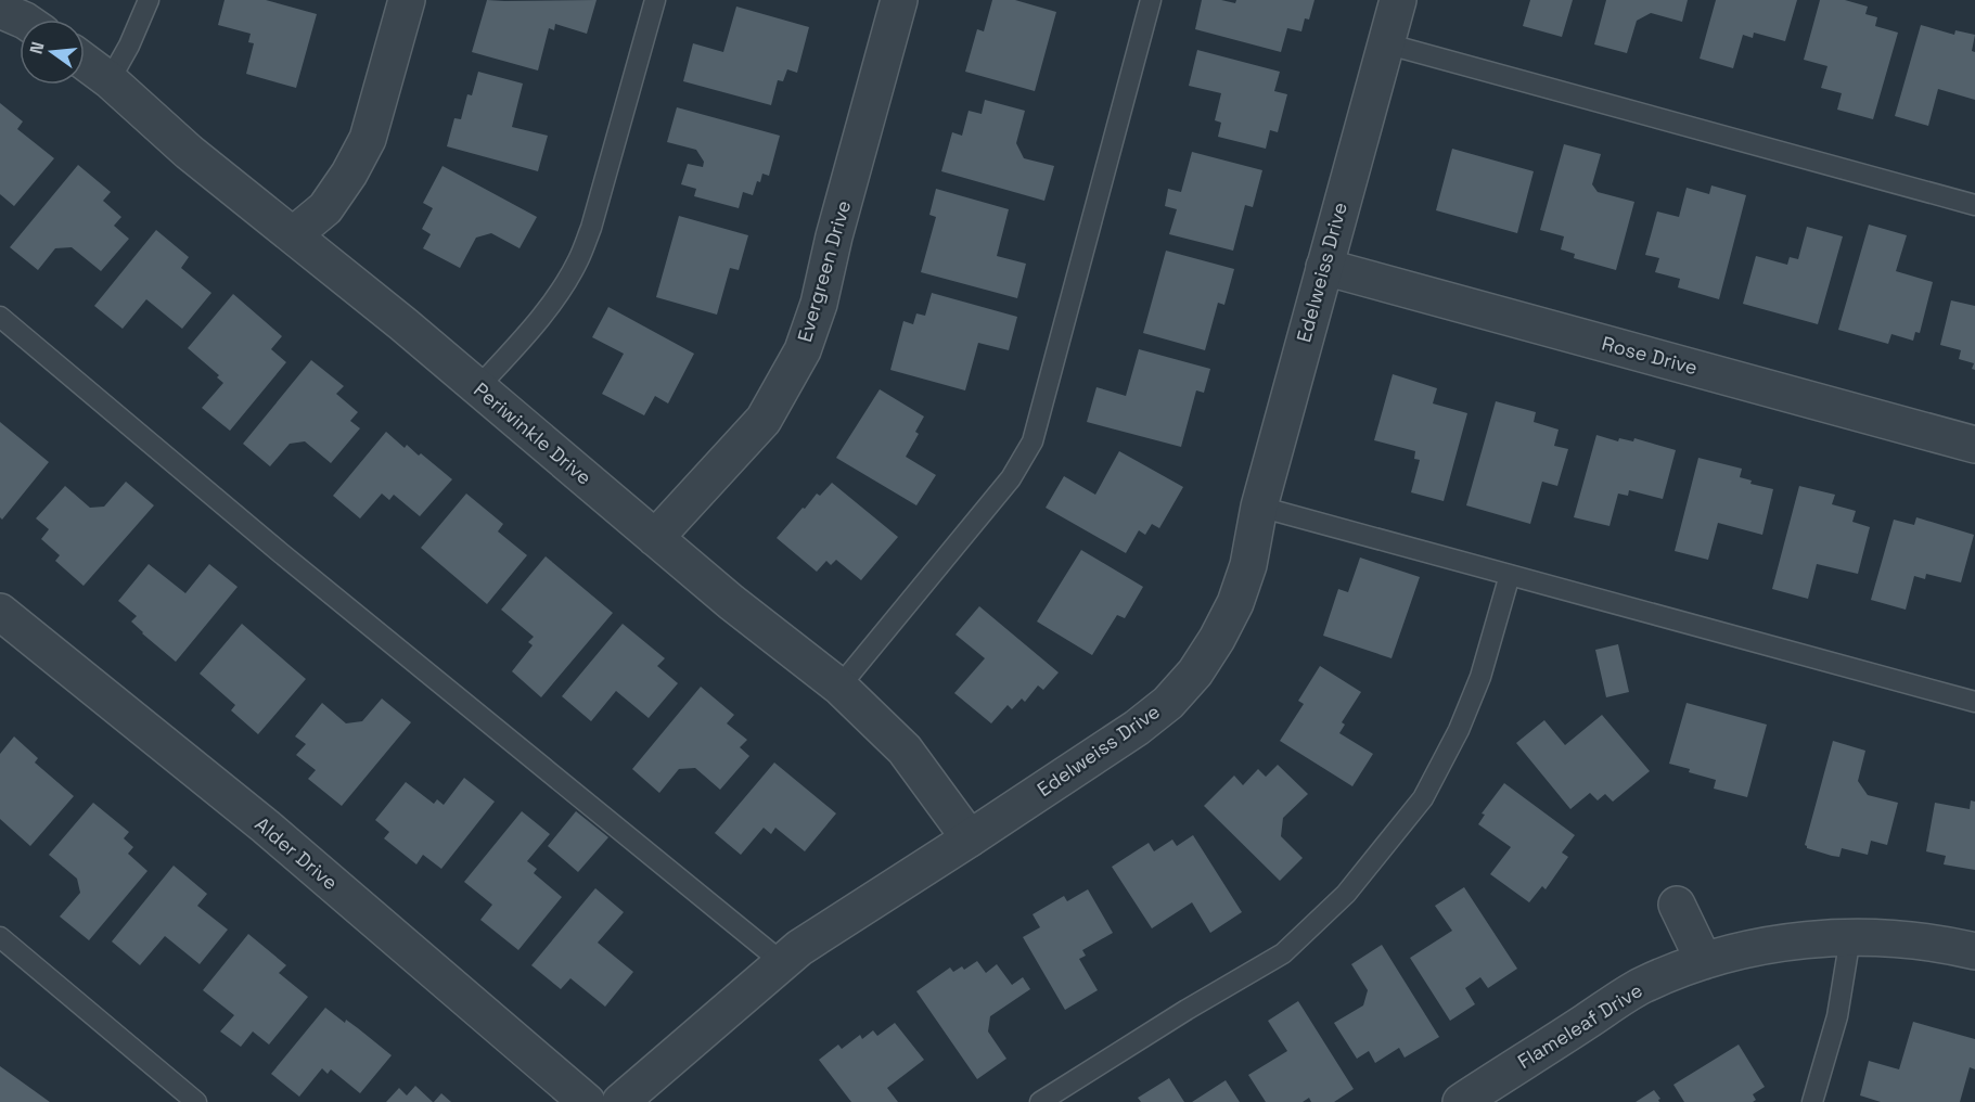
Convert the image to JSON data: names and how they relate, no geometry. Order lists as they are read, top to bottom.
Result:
{
  "streets": {
    "street": [
      "Evergreen Drive",
      "Edelweiss Drive",
      "Rose Drive",
      "Periwinkle Drive",
      "Alder Drive",
      "Flameleaf Drive"
    ]
  },
  "crossings": [
    ["Evergreen Drive", "Periwinkle Drive"],
    ["Edelweiss Drive", "Rose Drive"],
    ["Edelweiss Drive", "Periwinkle Drive"]
  ],
  "north": "left"
}
